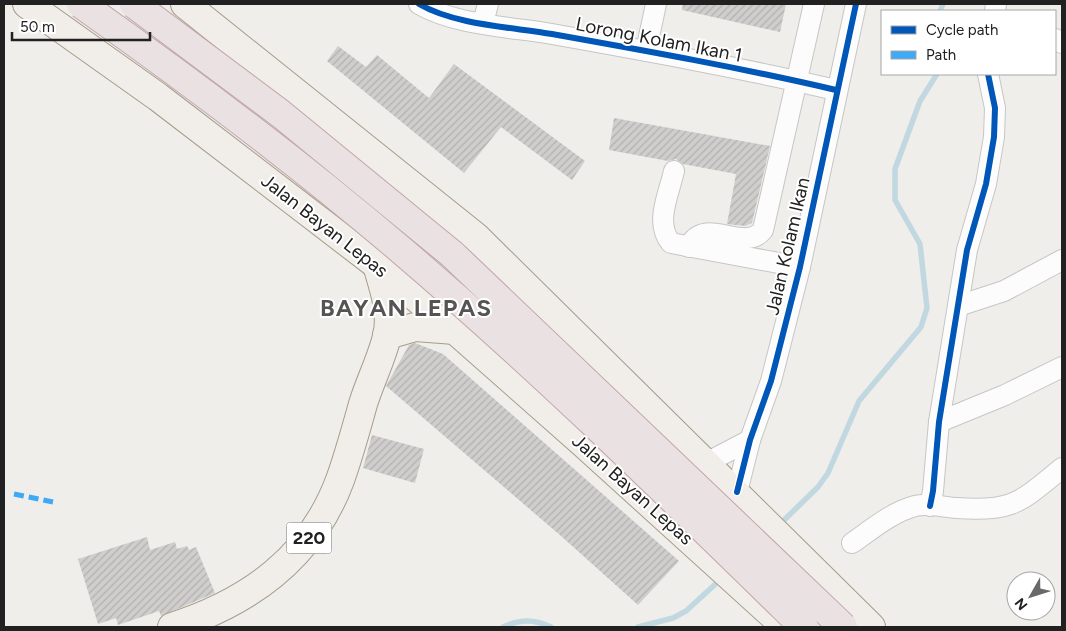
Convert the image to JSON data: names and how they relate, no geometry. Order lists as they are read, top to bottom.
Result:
{
  "streets": {
    "highway": ["Jalan Bayan Lepas"],
    "main road": ["220"],
    "street": ["Lorong Kolam Ikan 1", "Jalan Kolam Ikan"]
  },
  "crossings": [
    ["Lorong Kolam Ikan 1", "Jalan Kolam Ikan"],
    ["Jalan Bayan Lepas", "220"]
  ],
  "districts": ["BAYAN LEPAS"],
  "legend": ["Cycle path", "Path"],
  "scale_bar": "50 m",
  "north": "bottom left"
}
